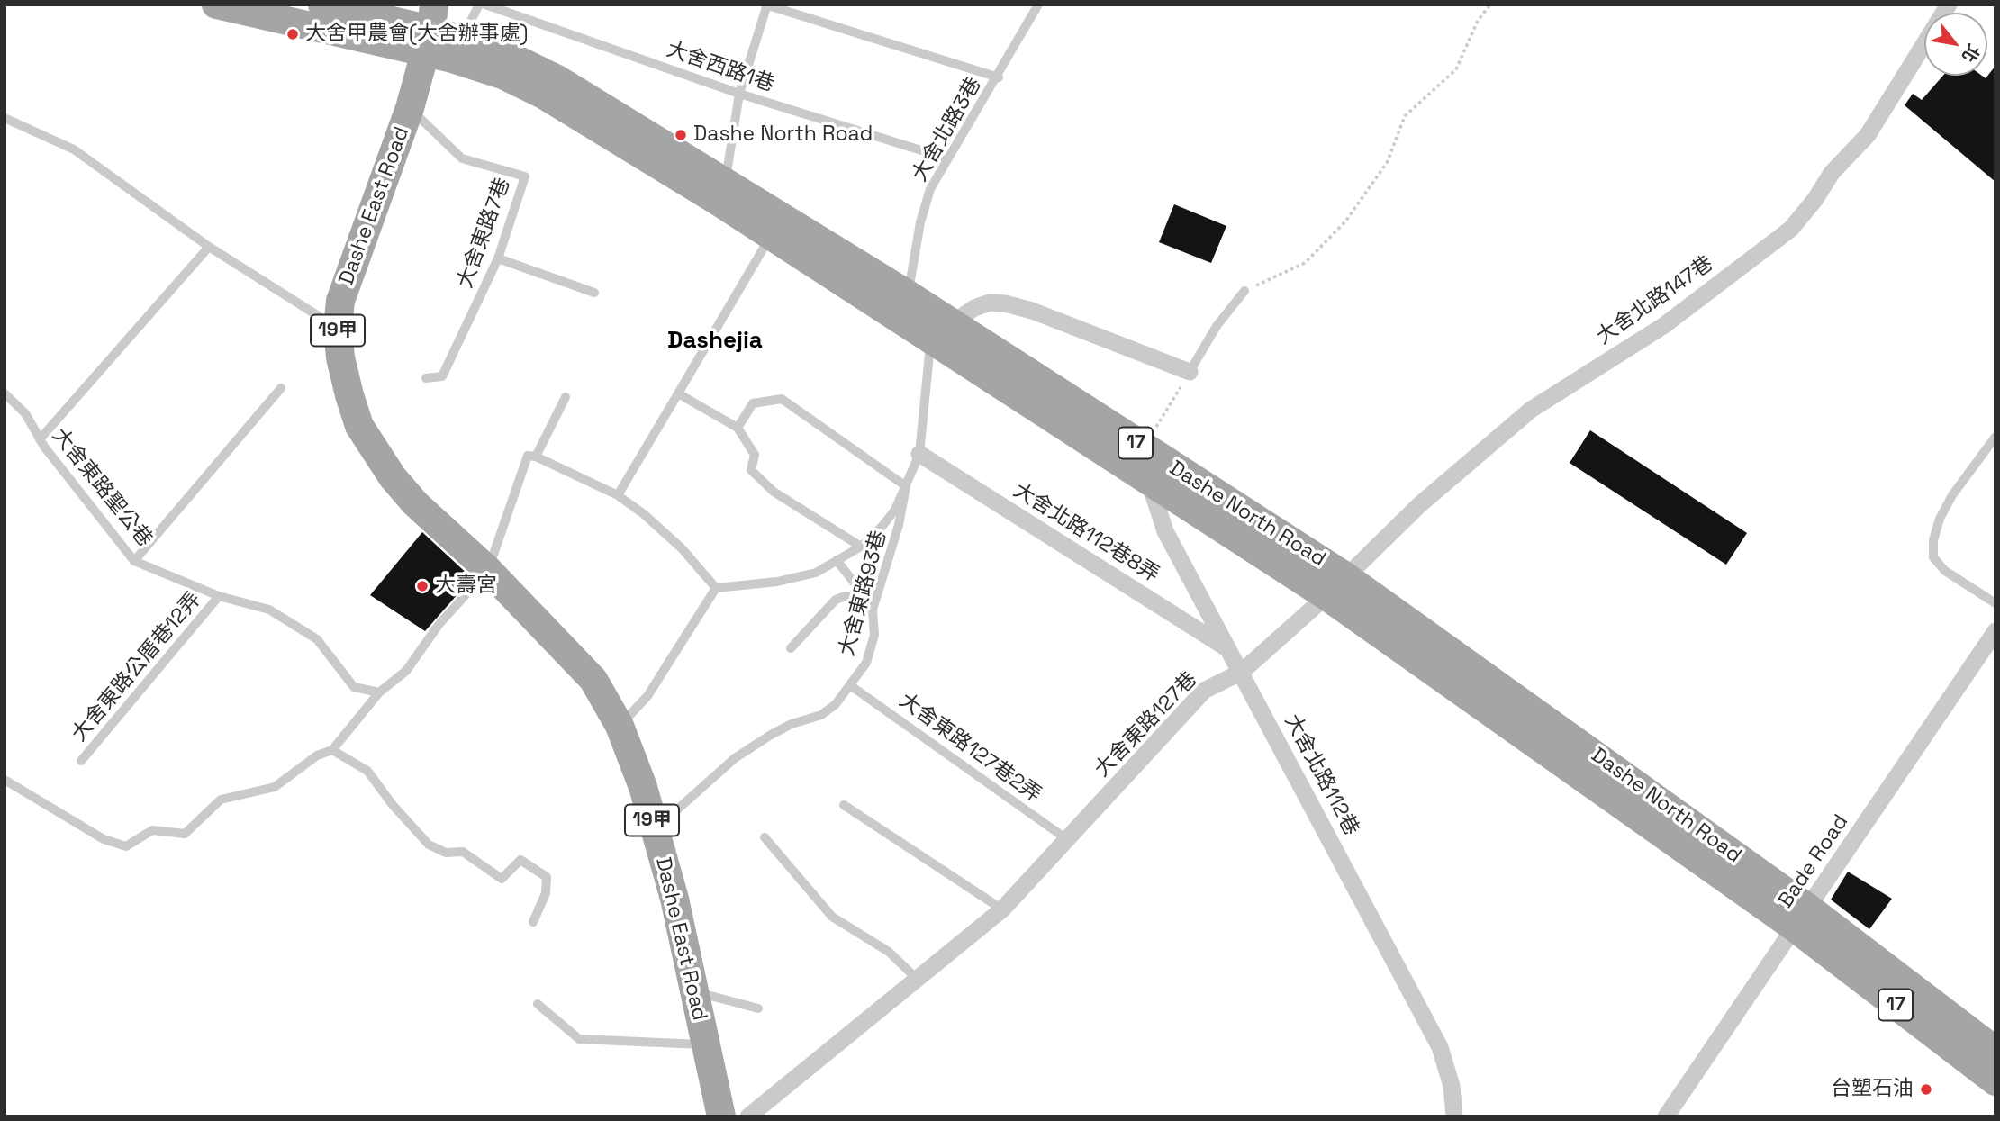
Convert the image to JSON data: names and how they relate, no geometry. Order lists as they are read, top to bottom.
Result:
{
  "streets": {
    "main road": [
      "Dashe East Road",
      "19甲",
      "17",
      "Dashe North Road"
    ],
    "street": [
      "大舍北路147巷",
      "大舍北路112巷8弄",
      "大舍東路127巷",
      "大舍北路112巷",
      "Bade Road"
    ],
    "lane": [
      "大舍西路1巷",
      "大舍北路3巷",
      "大舍東路7巷",
      "大舍東路聖公巷",
      "大舍東路93巷",
      "大舍東路公厝巷12弄",
      "大舍東路127巷2弄"
    ]
  },
  "crossings": [
    ["大舍西路1巷", "大舍北路3巷"],
    ["大舍北路3巷", "Dashe North Road"],
    ["Dashe East Road", "大舍東路7巷"],
    ["Dashe East Road", "17"],
    ["Dashe East Road", "Dashe North Road"],
    ["Dashe East Road", "大舍東路93巷"],
    ["大舍北路147巷", "Dashe North Road"],
    ["大舍北路147巷", "大舍東路127巷"],
    ["17", "Dashe North Road"],
    ["17", "Bade Road"],
    ["大舍東路聖公巷", "大舍東路公厝巷12弄"],
    ["Dashe North Road", "大舍東路127巷"],
    ["Dashe North Road", "大舍北路112巷"],
    ["Dashe North Road", "Bade Road"],
    ["大舍北路112巷8弄", "大舍北路112巷"],
    ["大舍東路93巷", "大舍東路127巷2弄"],
    ["大舍東路127巷", "大舍東路127巷2弄"],
    ["大舍東路127巷", "大舍北路112巷"]
  ],
  "districts": ["Dashejia"],
  "places": [
    "大舍甲農會(大舍辦事處)",
    "Dashe North Road",
    "大壽宮",
    "台塑石油"
  ],
  "north": "bottom right"
}
